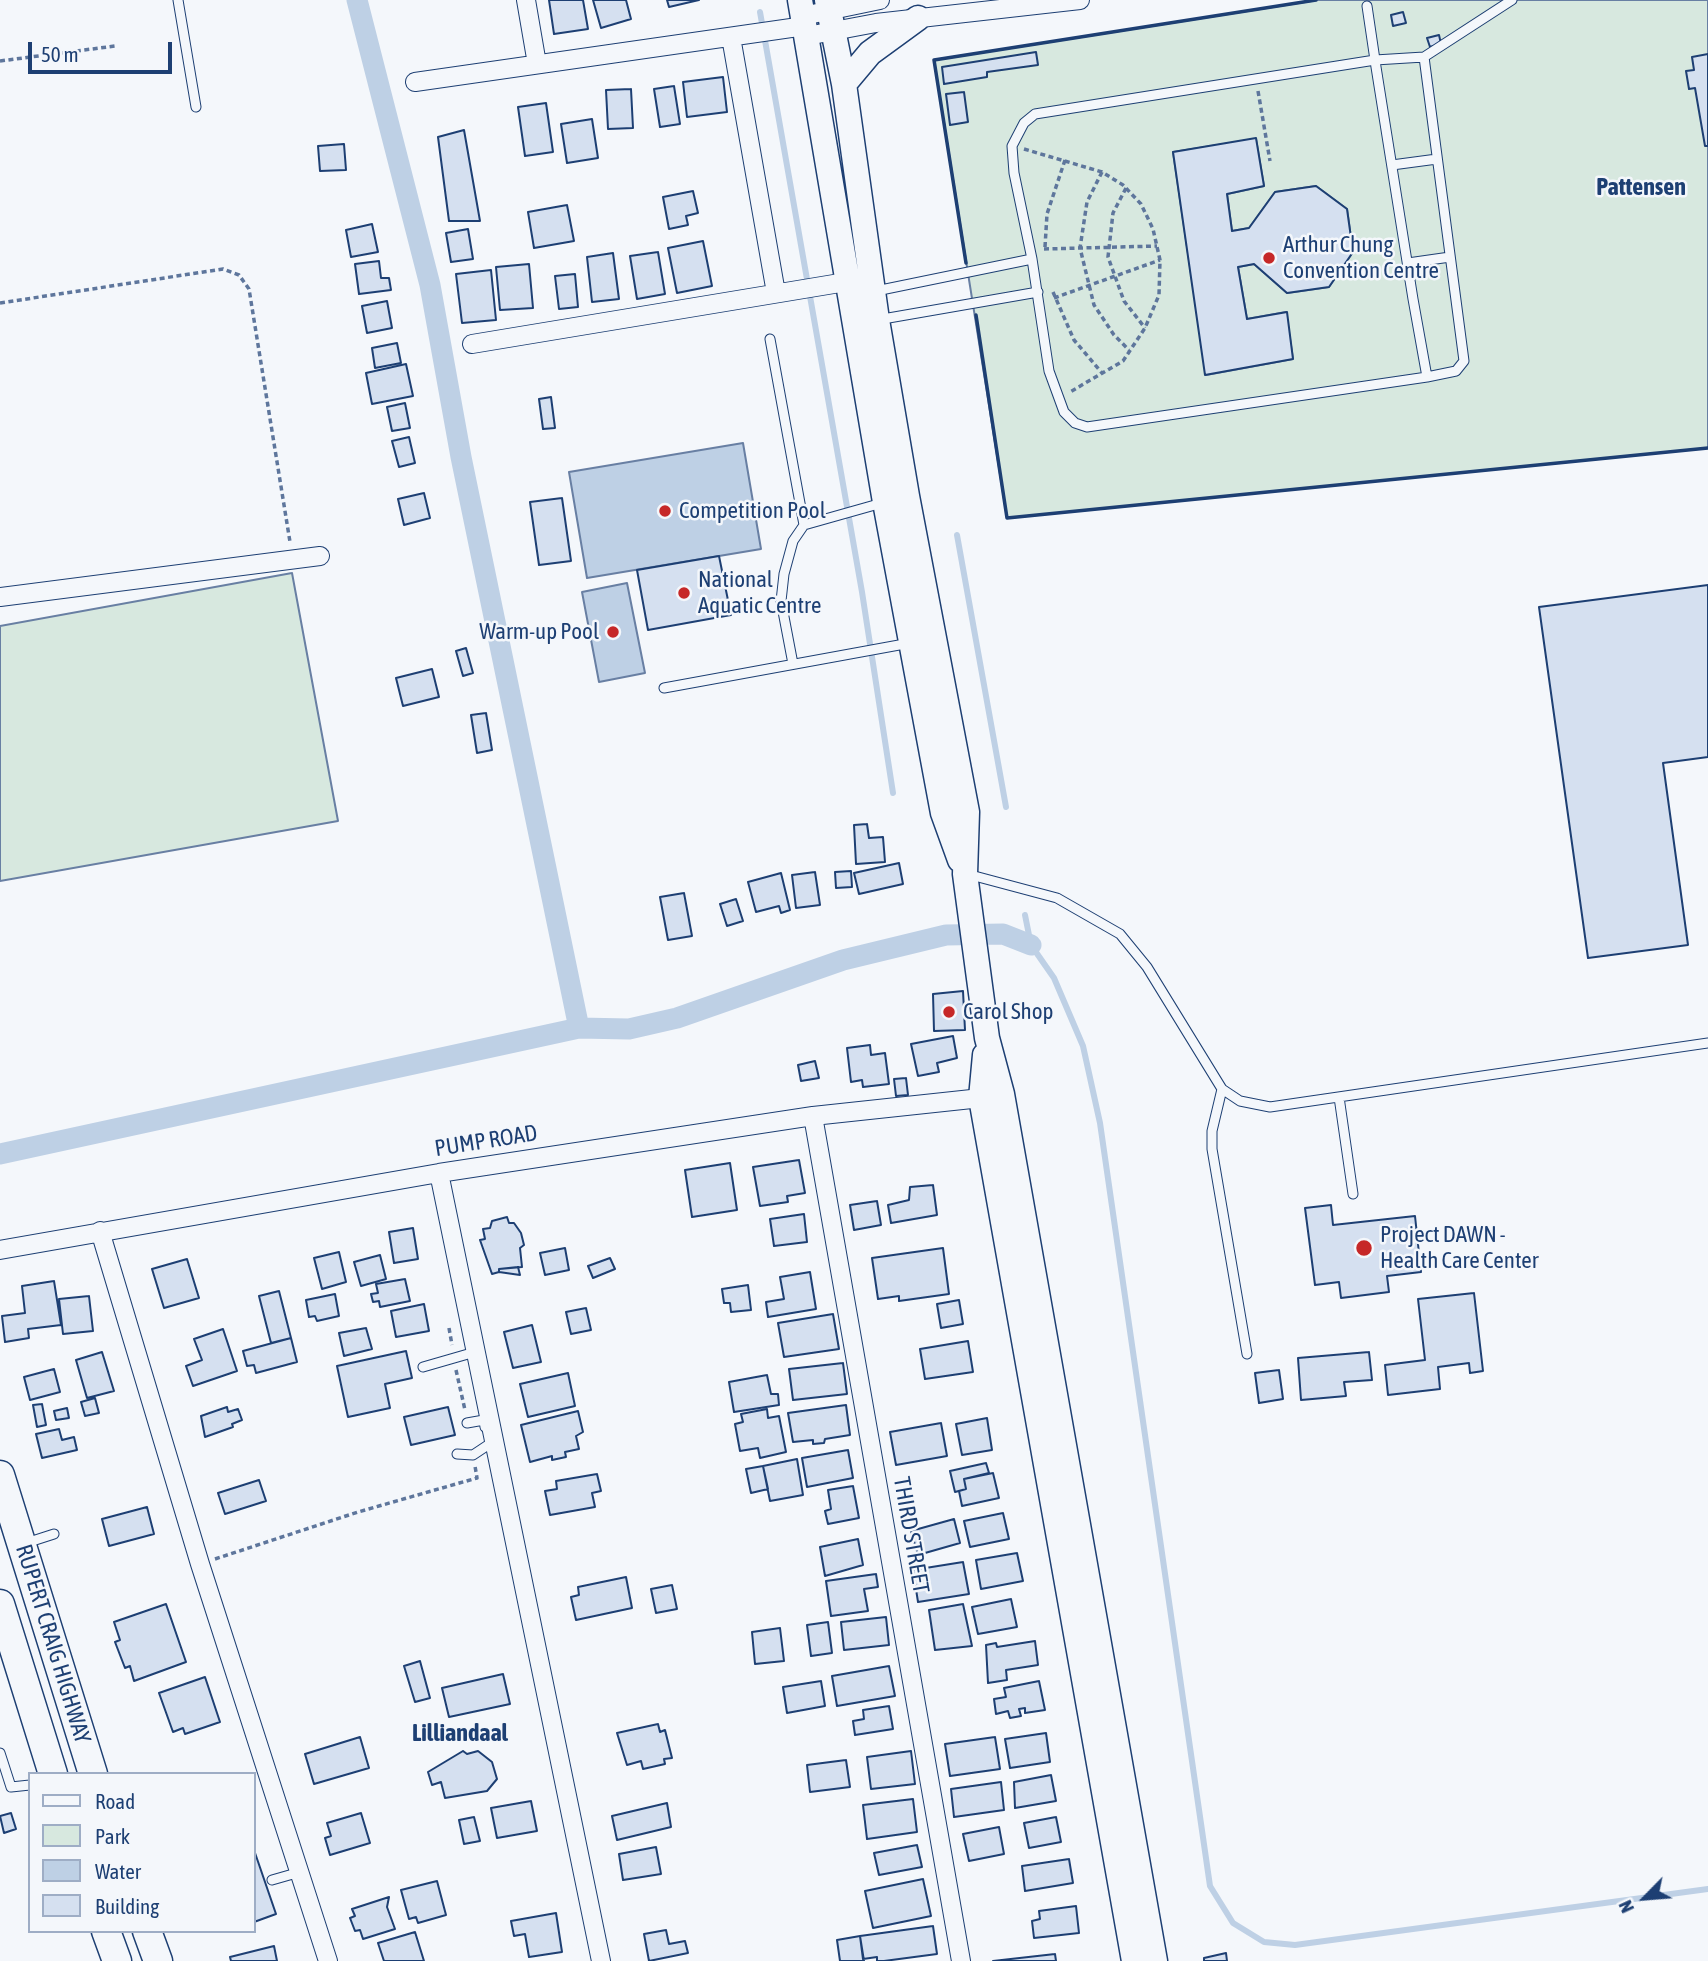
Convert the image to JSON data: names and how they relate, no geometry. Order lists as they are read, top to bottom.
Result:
{
  "streets": {
    "main road": ["RUPERT CRAIG HIGHWAY"],
    "street": ["PUMP ROAD", "THIRD STREET"]
  },
  "crossings": [
    ["PUMP ROAD", "THIRD STREET"]
  ],
  "districts": ["Pattensen", "Lilliandaal"],
  "places": [
    "Arthur Chung Convention Centre",
    "Competition Pool",
    "National Aquatic Centre",
    "Warm-up Pool",
    "Carol Shop",
    "Project DAWN - Health Care Center"
  ],
  "legend": [
    "Road",
    "Park",
    "Water",
    "Building"
  ],
  "scale_bar": "50 m",
  "north": "bottom left"
}
